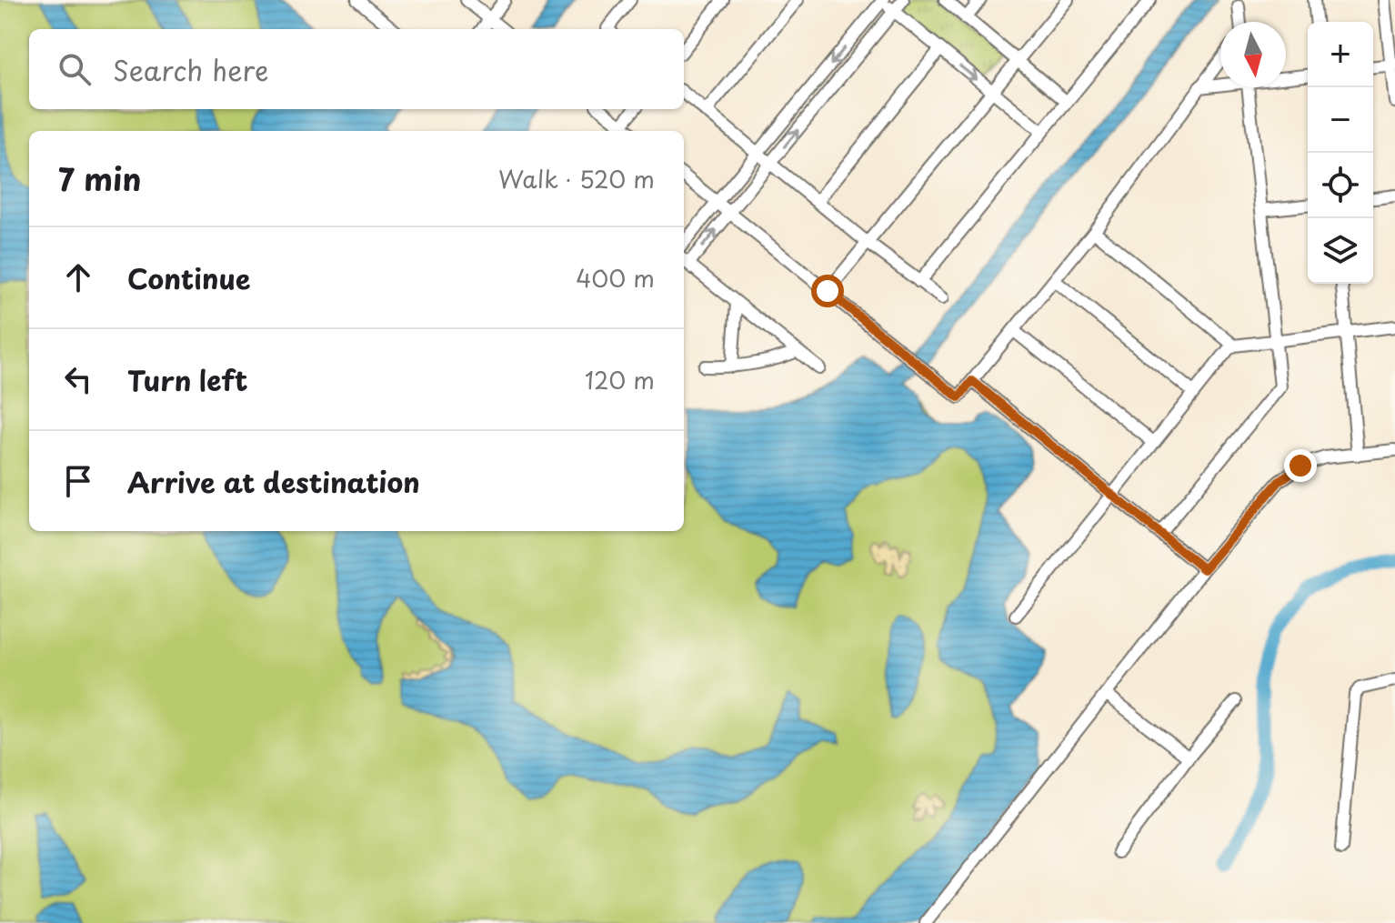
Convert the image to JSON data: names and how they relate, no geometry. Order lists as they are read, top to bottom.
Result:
{
  "north": "bottom",
  "page": {
    "map_buttons": ["+", "−"],
    "search": "Search here",
    "heading": ["7 min", "Walk · 520 m"],
    "list": [
      ["Continue", "400 m"],
      ["Turn left", "120 m"],
      "Arrive at destination"
    ]
  }
}
